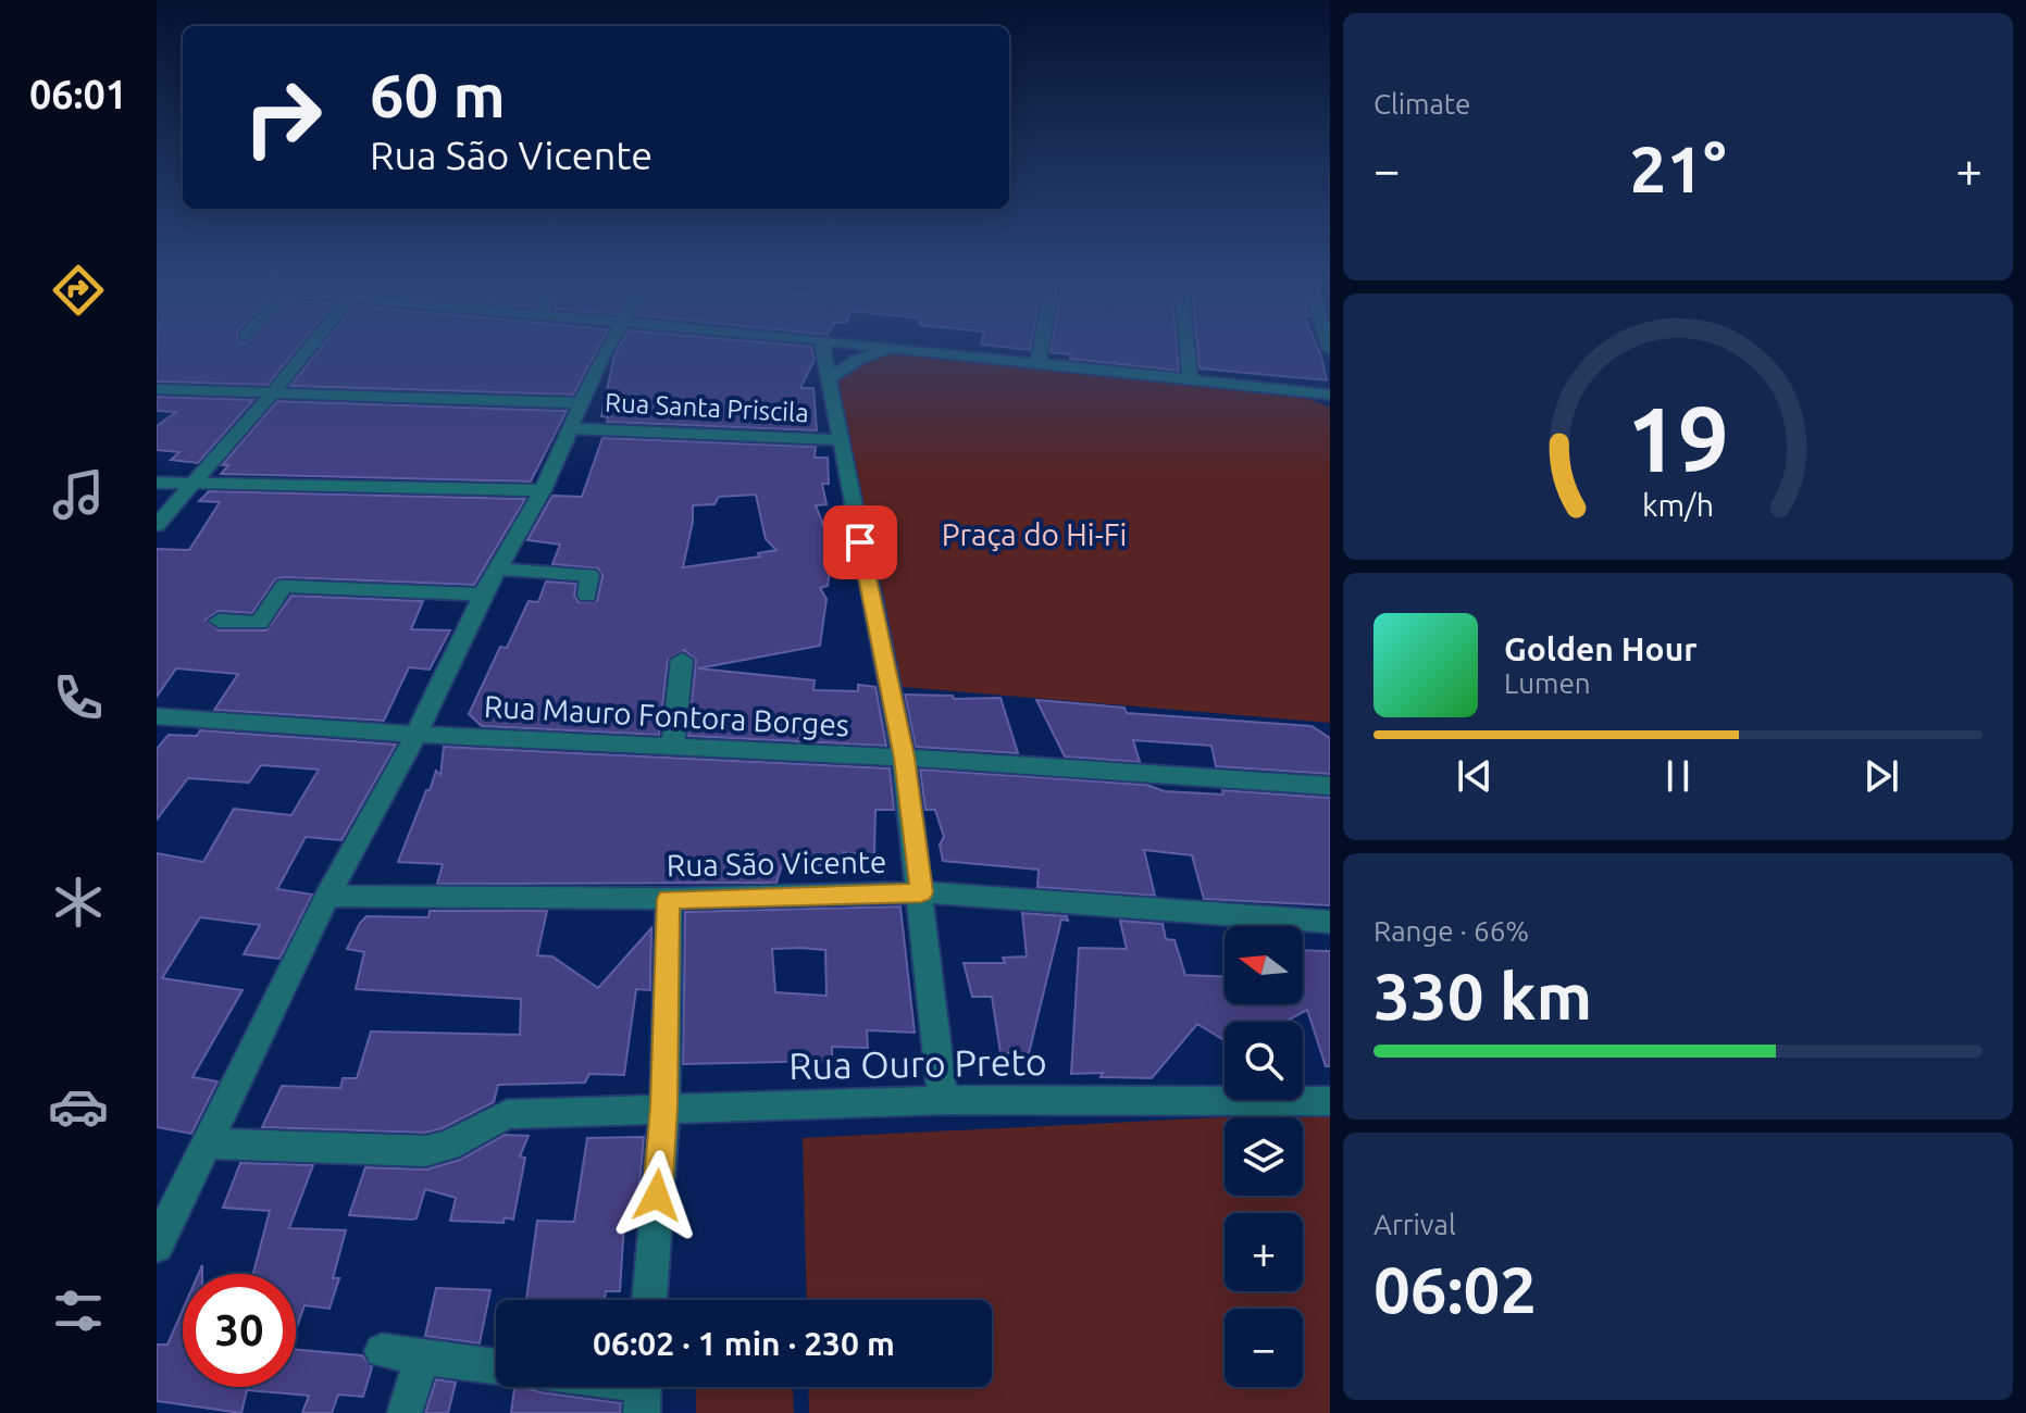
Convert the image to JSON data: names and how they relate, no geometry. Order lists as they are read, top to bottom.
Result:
{
  "streets": {
    "street": [
      "Rua Santa Priscila",
      "Rua Mauro Fontora Borges",
      "Rua São Vicente",
      "Rua Ouro Preto"
    ]
  },
  "parks": ["Praça do Hi-Fi"],
  "north": "left",
  "page": {
    "tabs": "06:01",
    "tile": [
      "Climate",
      ["Range · 66%", "330 km"],
      ["Arrival", "06:02"]
    ],
    "turn": ["60 m", "Rua São Vicente"],
    "heat": ["−", "21°", "+"],
    "song": ["Golden Hour", "Lumen"],
    "map_buttons": ["+", "−"],
    "limit": "30",
    "trip": "06:02 · 1 min · 230 m",
    "gauge": ["19", "km/h"]
  }
}
